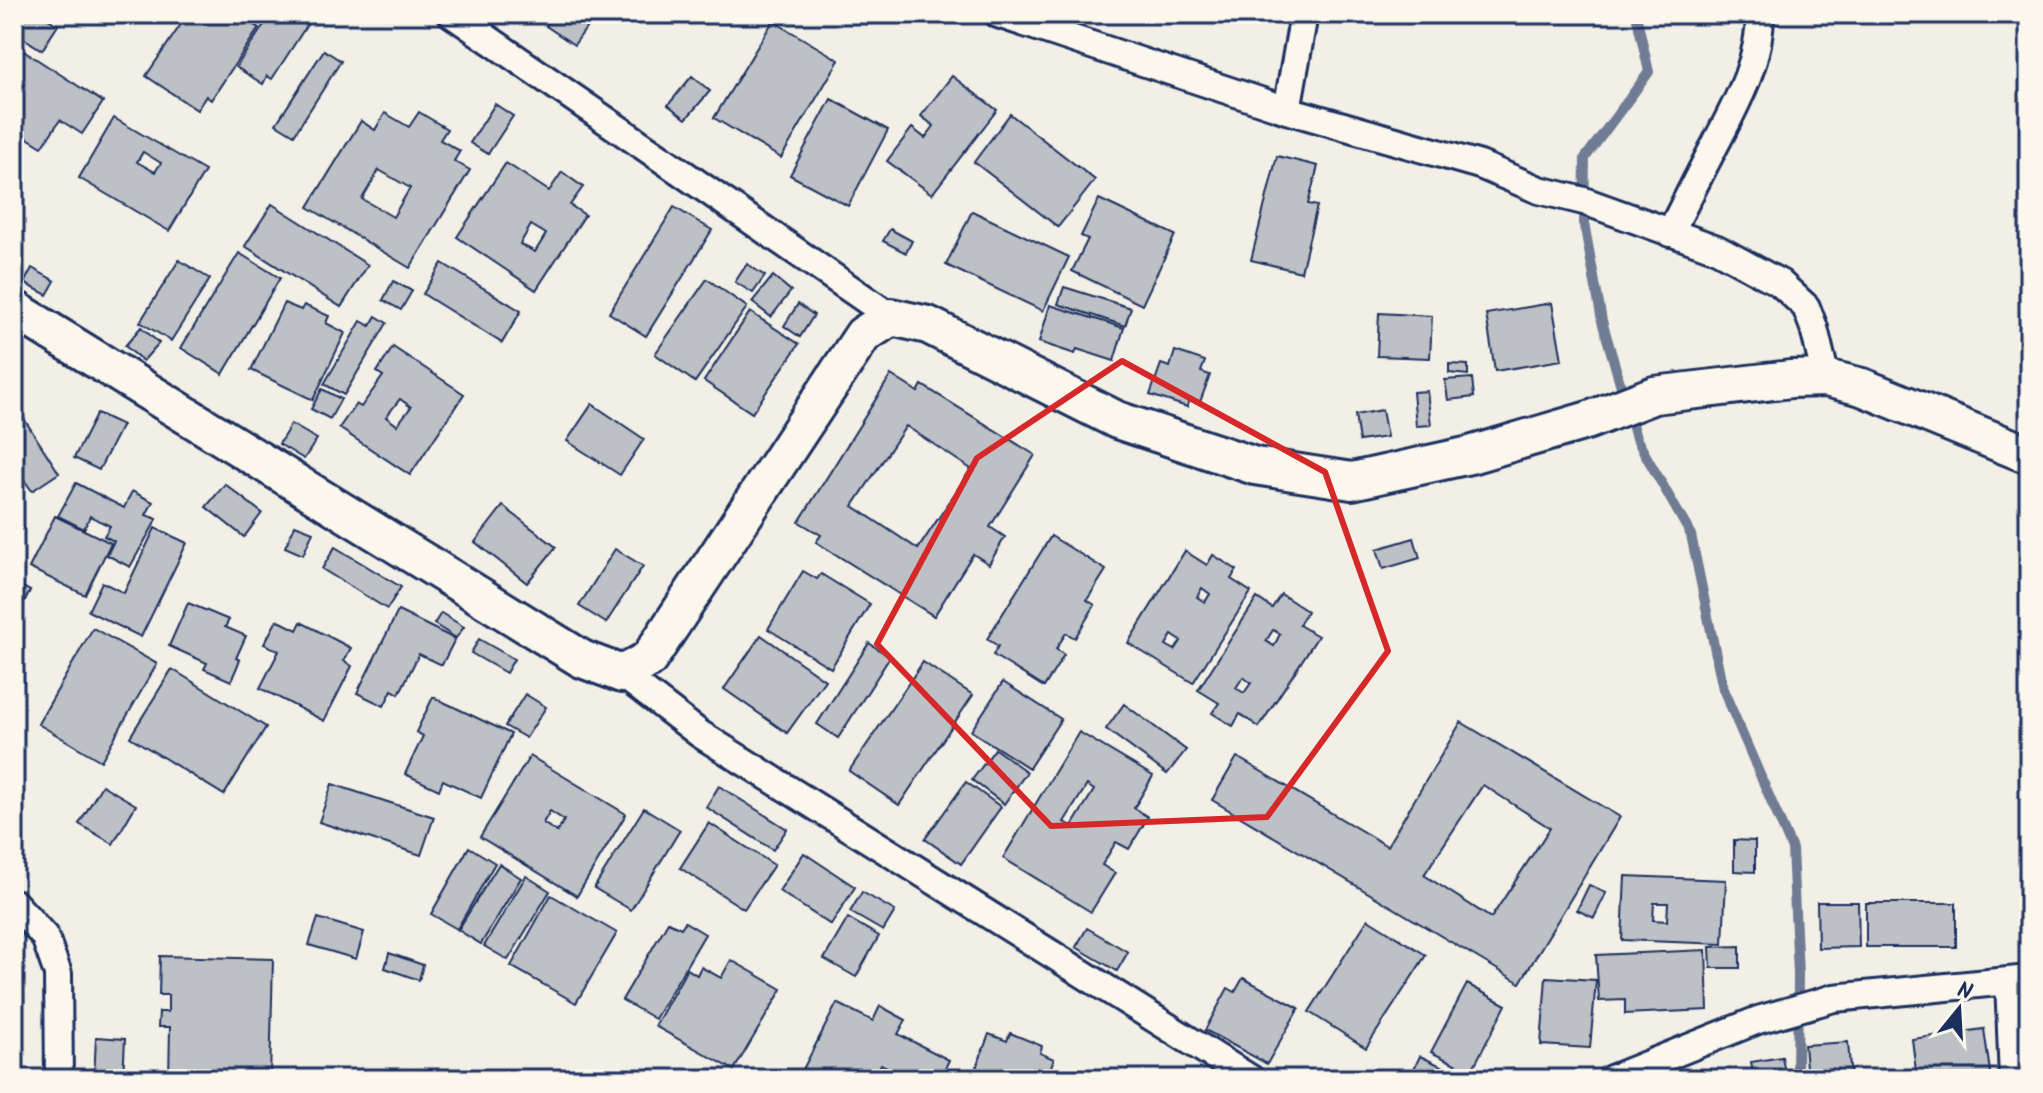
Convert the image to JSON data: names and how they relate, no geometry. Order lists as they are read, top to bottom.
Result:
{
  "north": "top"
}
